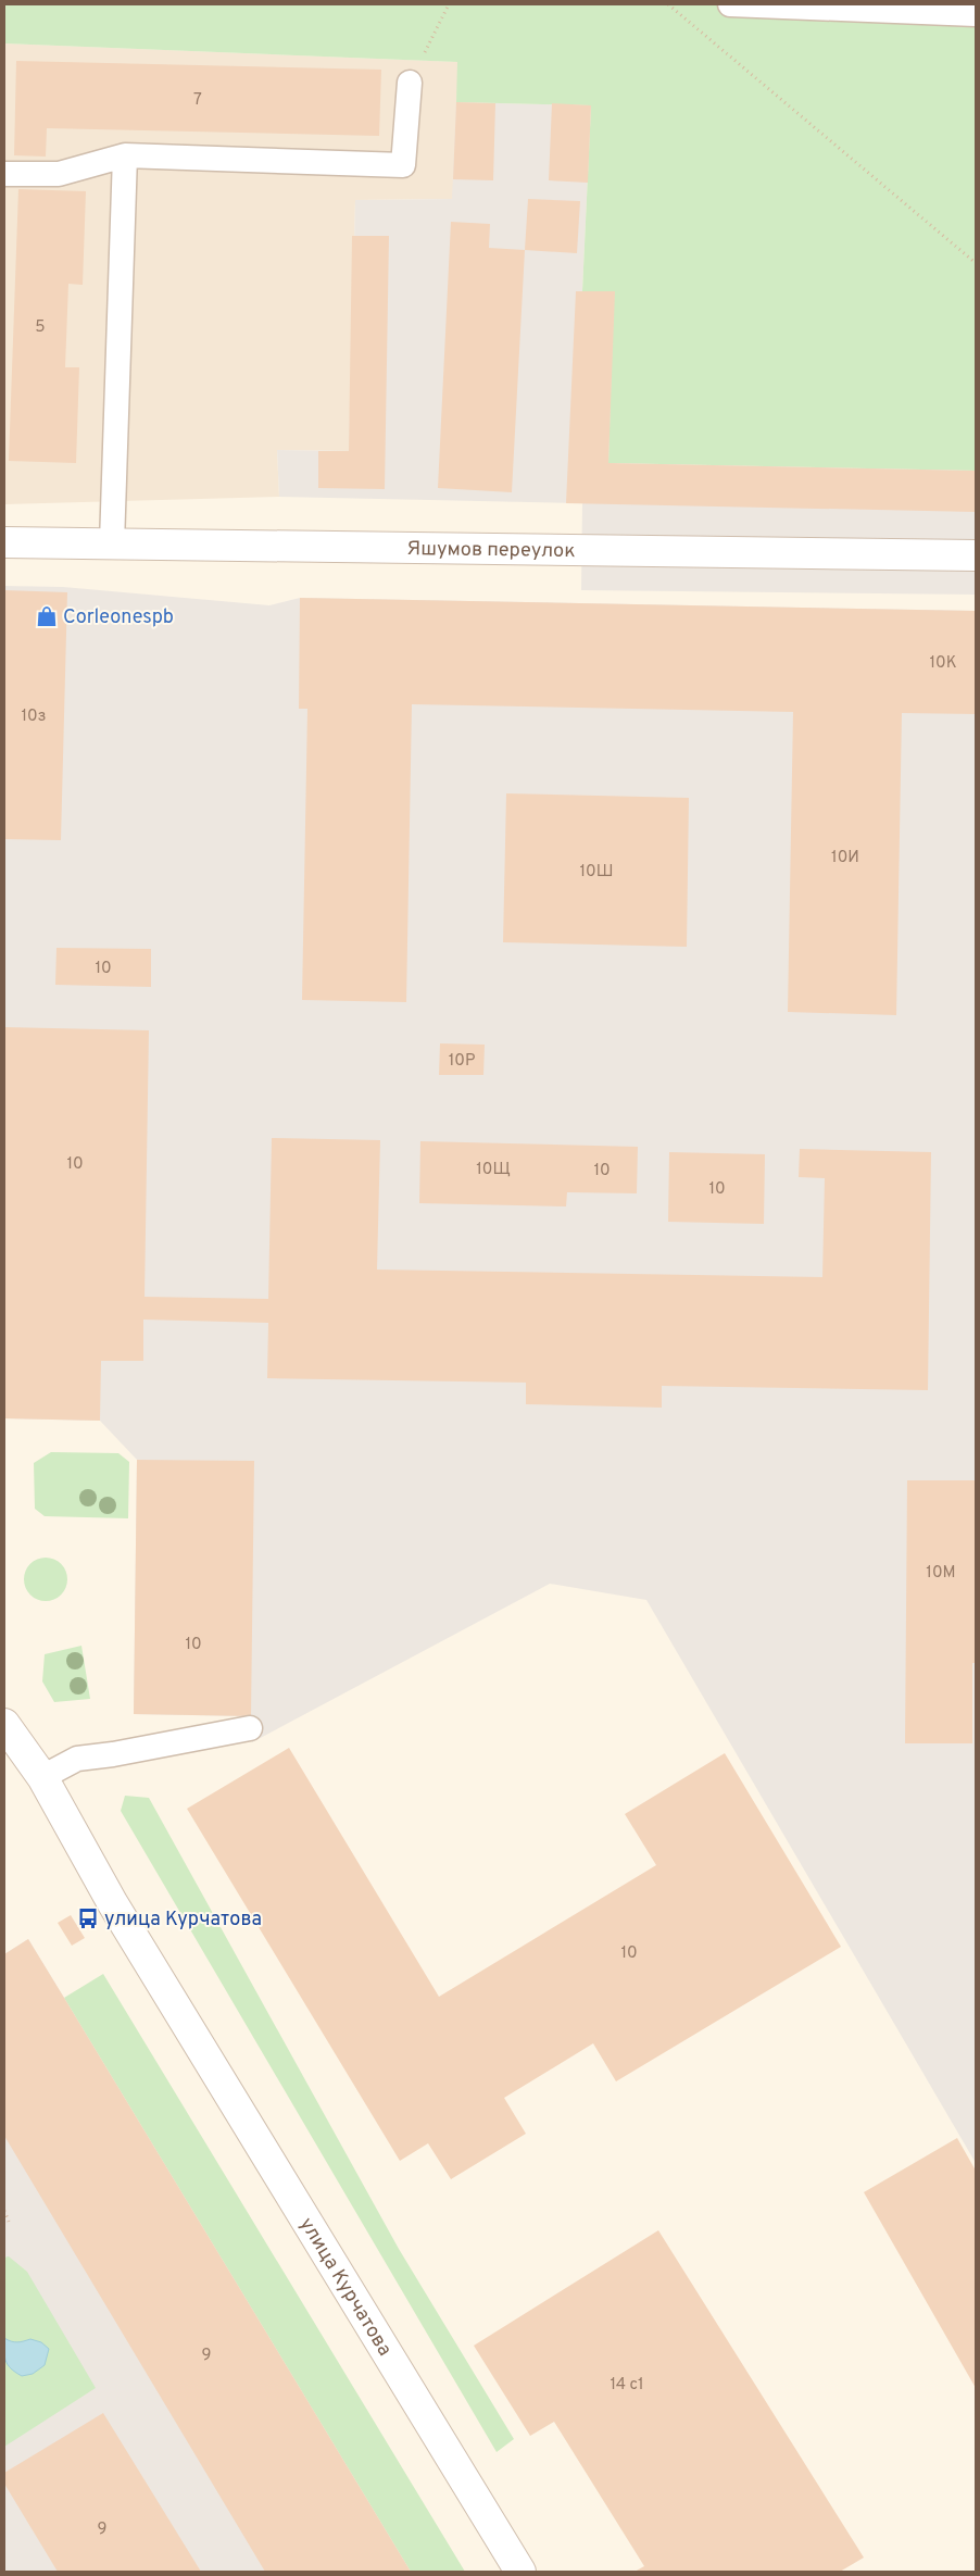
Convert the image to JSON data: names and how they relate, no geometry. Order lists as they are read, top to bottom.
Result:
{
  "streets": {
    "street": ["Яшумов переулок", "улица Курчатова"]
  },
  "places": {
    "shop": ["Corleonespb"],
    "bus stop": ["улица Курчатова"]
  },
  "house_numbers": [
    "7",
    "5",
    "10К",
    "10з",
    "10И",
    "10Ш",
    "10",
    "10Р",
    "10",
    "10Щ",
    "10",
    "10",
    "10М",
    "10",
    "10",
    "9",
    "14 с1",
    "9"
  ]
}
